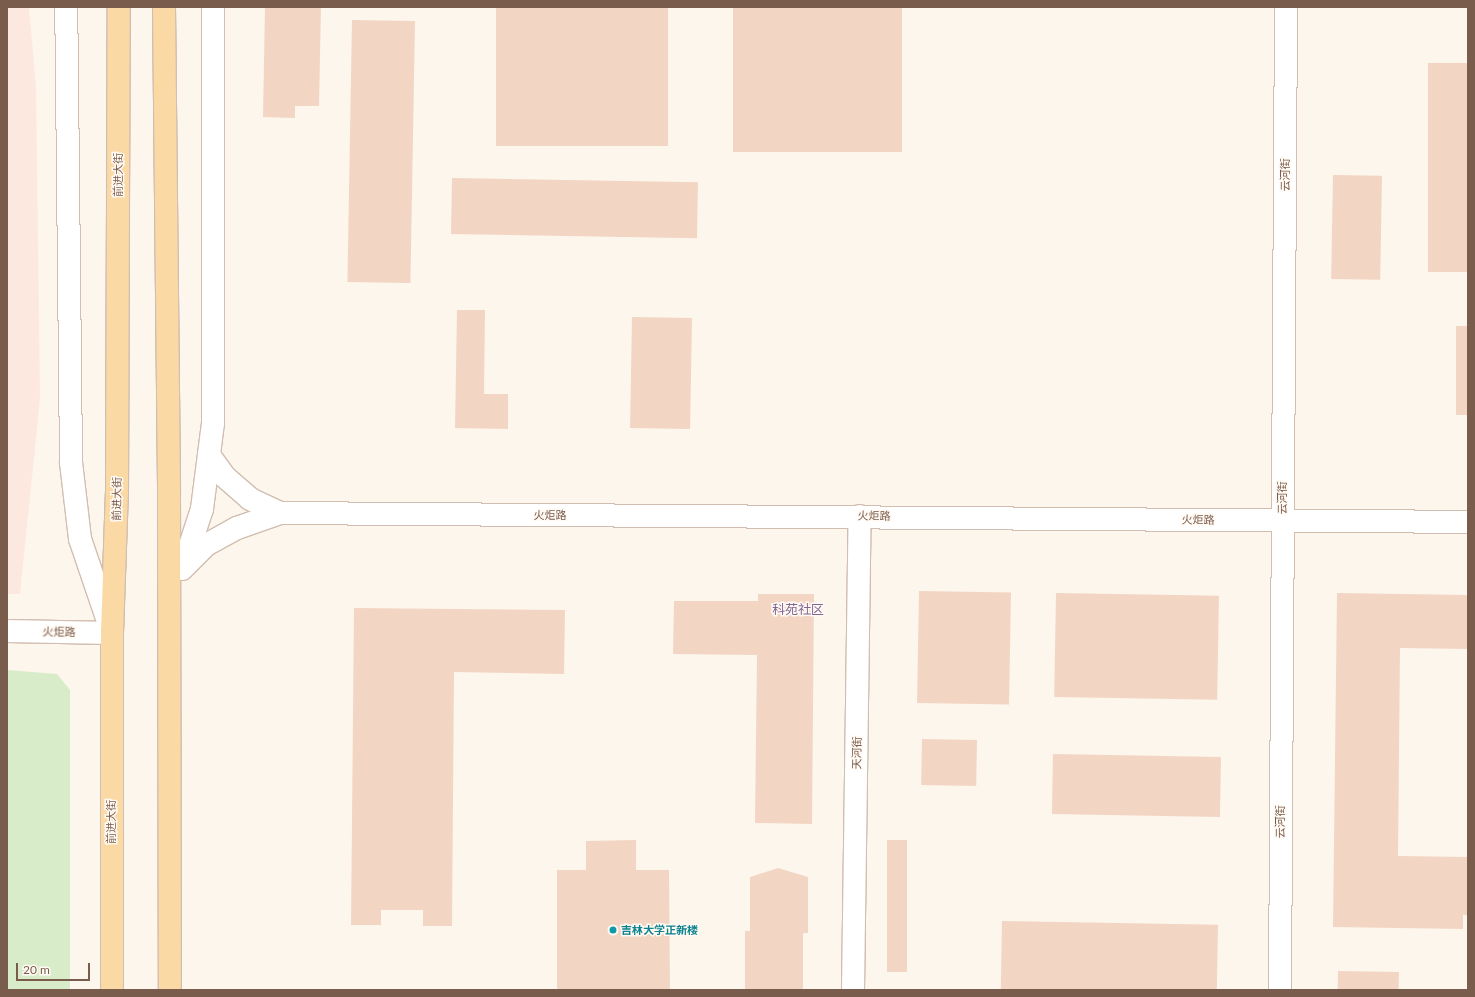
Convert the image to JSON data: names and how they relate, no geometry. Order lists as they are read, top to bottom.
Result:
{
  "streets": {
    "main road": ["前进大街"],
    "street": ["云河街", "火炬路", "天河街"]
  },
  "crossings": [
    ["前进大街", "火炬路"],
    ["云河街", "火炬路"],
    ["火炬路", "天河街"]
  ],
  "districts": ["科苑社区"],
  "places": ["吉林大学正新楼"],
  "scale_bar": "20 m"
}
